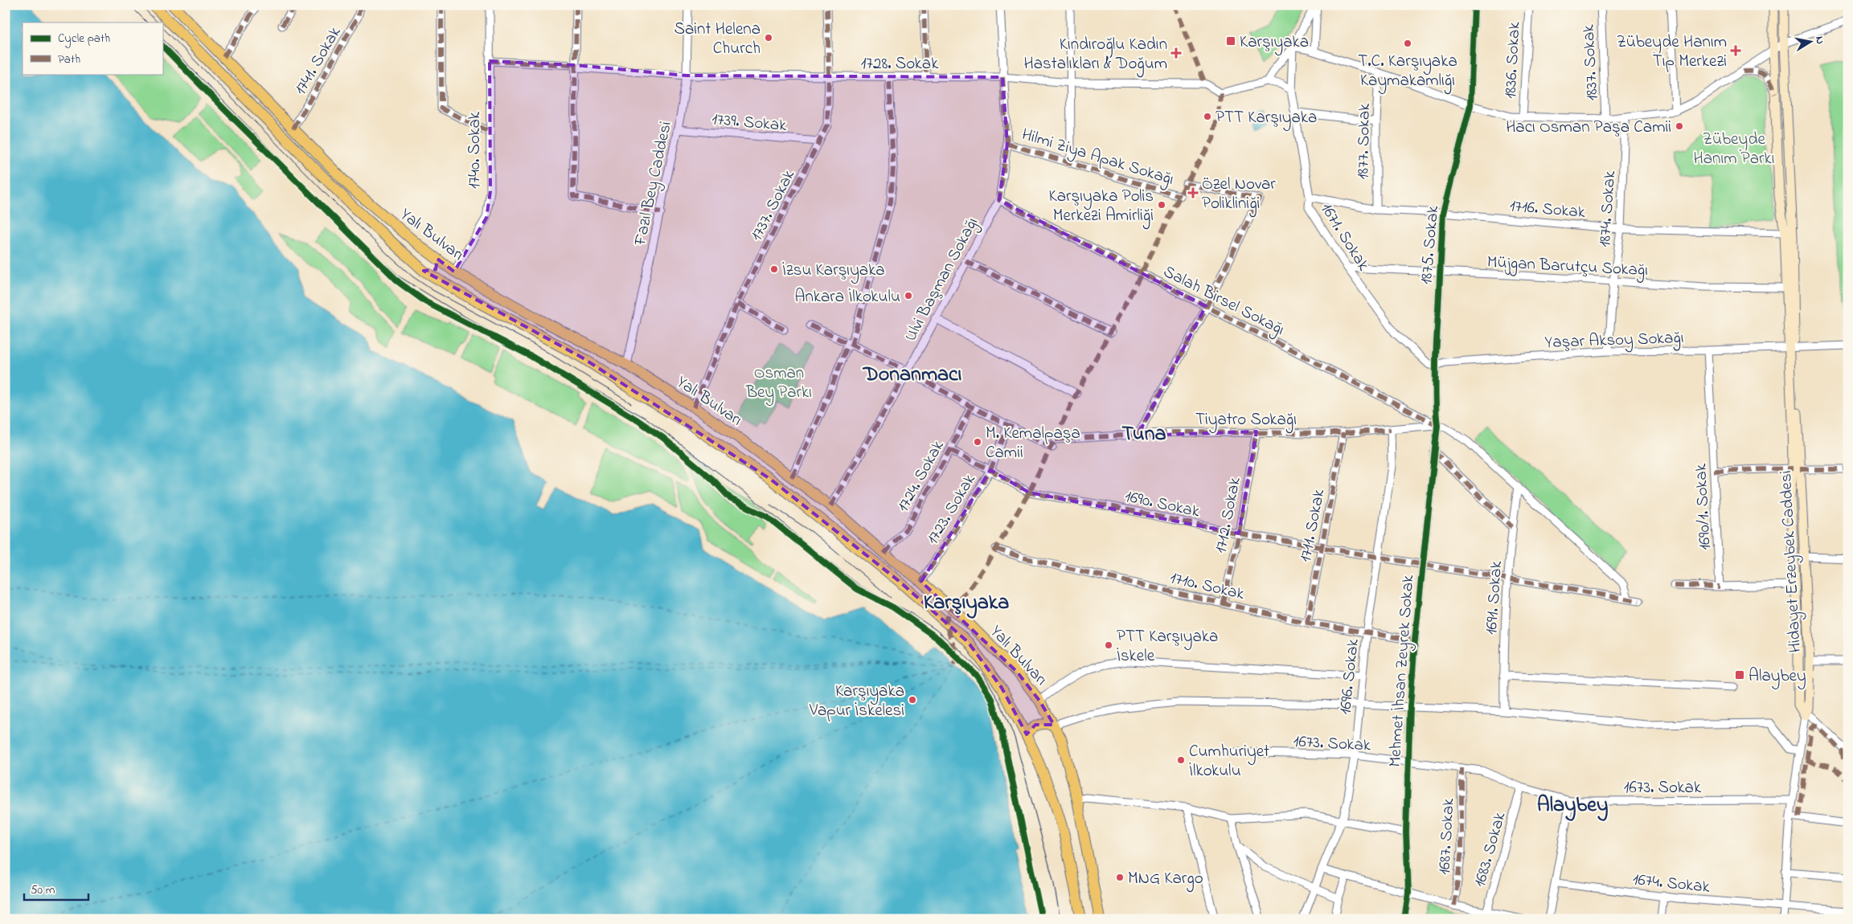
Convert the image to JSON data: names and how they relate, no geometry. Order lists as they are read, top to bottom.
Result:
{
  "streets": {
    "main road": ["1740. Sokak", "Yalı Bulvarı", "Hidayet Erzeybek Caddesi"],
    "street": [
      "1741. Sokak",
      "1836. Sokak",
      "1728. Sokak",
      "1837. Sokak",
      "1739. Sokak",
      "1877. Sokak",
      "Hilmi Ziya Apak Sokağı",
      "Fazıl Bey Caddesi",
      "1737. Sokak",
      "1716. Sokak",
      "1874. Sokak",
      "1671. Sokak",
      "1875. Sokak",
      "Müjgan Barutçu Sokağı",
      "Ulvi Başman Sokağı",
      "Salah Birsel Sokağı",
      "Yaşar Aksoy Sokağı",
      "Tiyatro Sokağı",
      "1724. Sokak",
      "1690. Sokak",
      "1690/1. Sokak",
      "1723. Sokak",
      "1712. Sokak",
      "1711. Sokak",
      "1710. Sokak",
      "1691. Sokak",
      "Mehmet İhsan Zeyrek Sokak",
      "1696. Sokak",
      "1673. Sokak",
      "1687. Sokak",
      "1683. Sokak",
      "1674. Sokak"
    ]
  },
  "crossings": [
    ["1741. Sokak", "Yalı Bulvarı"],
    ["1728. Sokak", "1740. Sokak"],
    ["1728. Sokak", "Fazıl Bey Caddesi"],
    ["1728. Sokak", "1737. Sokak"],
    ["1739. Sokak", "Fazıl Bey Caddesi"],
    ["1739. Sokak", "1737. Sokak"],
    ["1877. Sokak", "1716. Sokak"],
    ["1740. Sokak", "Yalı Bulvarı"],
    ["Fazıl Bey Caddesi", "Yalı Bulvarı"],
    ["1737. Sokak", "Yalı Bulvarı"],
    ["1716. Sokak", "1874. Sokak"],
    ["1716. Sokak", "1671. Sokak"],
    ["1716. Sokak", "1875. Sokak"],
    ["1716. Sokak", "Hidayet Erzeybek Caddesi"],
    ["1874. Sokak", "Müjgan Barutçu Sokağı"],
    ["1874. Sokak", "Yaşar Aksoy Sokağı"],
    ["Yalı Bulvarı", "Ulvi Başman Sokağı"],
    ["Yalı Bulvarı", "1724. Sokak"],
    ["Yalı Bulvarı", "1723. Sokak"],
    ["1671. Sokak", "1875. Sokak"],
    ["1671. Sokak", "Müjgan Barutçu Sokağı"],
    ["1671. Sokak", "Yaşar Aksoy Sokağı"],
    ["1875. Sokak", "Müjgan Barutçu Sokağı"],
    ["1875. Sokak", "Salah Birsel Sokağı"],
    ["1875. Sokak", "Yaşar Aksoy Sokağı"],
    ["1875. Sokak", "Tiyatro Sokağı"],
    ["1875. Sokak", "Mehmet İhsan Zeyrek Sokak"],
    ["Müjgan Barutçu Sokağı", "Hidayet Erzeybek Caddesi"],
    ["Ulvi Başman Sokağı", "Salah Birsel Sokağı"],
    ["Salah Birsel Sokağı", "Tiyatro Sokağı"],
    ["Salah Birsel Sokağı", "1690. Sokak"],
    ["Salah Birsel Sokağı", "1691. Sokak"],
    ["Salah Birsel Sokağı", "Mehmet İhsan Zeyrek Sokak"],
    ["Yaşar Aksoy Sokağı", "1690/1. Sokak"],
    ["Yaşar Aksoy Sokağı", "Hidayet Erzeybek Caddesi"],
    ["Tiyatro Sokağı", "1712. Sokak"],
    ["Tiyatro Sokağı", "1711. Sokak"],
    ["Tiyatro Sokağı", "Mehmet İhsan Zeyrek Sokak"],
    ["Tiyatro Sokağı", "1696. Sokak"],
    ["1724. Sokak", "1690. Sokak"],
    ["1690. Sokak", "1723. Sokak"],
    ["1690. Sokak", "1712. Sokak"],
    ["1690. Sokak", "1711. Sokak"],
    ["1690. Sokak", "1691. Sokak"],
    ["1690. Sokak", "Mehmet İhsan Zeyrek Sokak"],
    ["1690. Sokak", "1696. Sokak"],
    ["1712. Sokak", "1710. Sokak"],
    ["1711. Sokak", "1710. Sokak"],
    ["1710. Sokak", "Mehmet İhsan Zeyrek Sokak"],
    ["1710. Sokak", "1696. Sokak"],
    ["Mehmet İhsan Zeyrek Sokak", "1673. Sokak"],
    ["1696. Sokak", "1673. Sokak"],
    ["1673. Sokak", "1687. Sokak"],
    ["1673. Sokak", "1683. Sokak"]
  ],
  "districts": [
    "Donanmacı",
    "Tuna",
    "Karşıyaka",
    "Alaybey"
  ],
  "parks": ["Zübeyde Hanım Parkı", "Osman Bey Parkı"],
  "places": {
    "other": [
      "Saint Helena Church",
      "T.C. Karşıyaka Kaymakamlığı",
      "PTT Karşıyaka",
      "Hacı Osman Paşa Camii",
      "Karşıyaka Polis Merkezi Amirliği",
      "İzsu Karşıyaka",
      "Ankara İlkokulu",
      "M. Kemalpaşa Camii",
      "PTT Karşıyaka İskele",
      "Karşıyaka Vapur İskelesi",
      "Cumhuriyet İlkokulu",
      "MNG Kargo"
    ],
    "transit": ["Karşıyaka", "Alaybey"],
    "health": ["Zübeyde Hanım Tıp Merkezi", "Kındıroğlu Kadın Hastalıkları & Doğum", "Özel Novar Polikliniği"]
  },
  "legend": ["Cycle path", "Path"],
  "scale_bar": "50 m",
  "north": "right"
}
